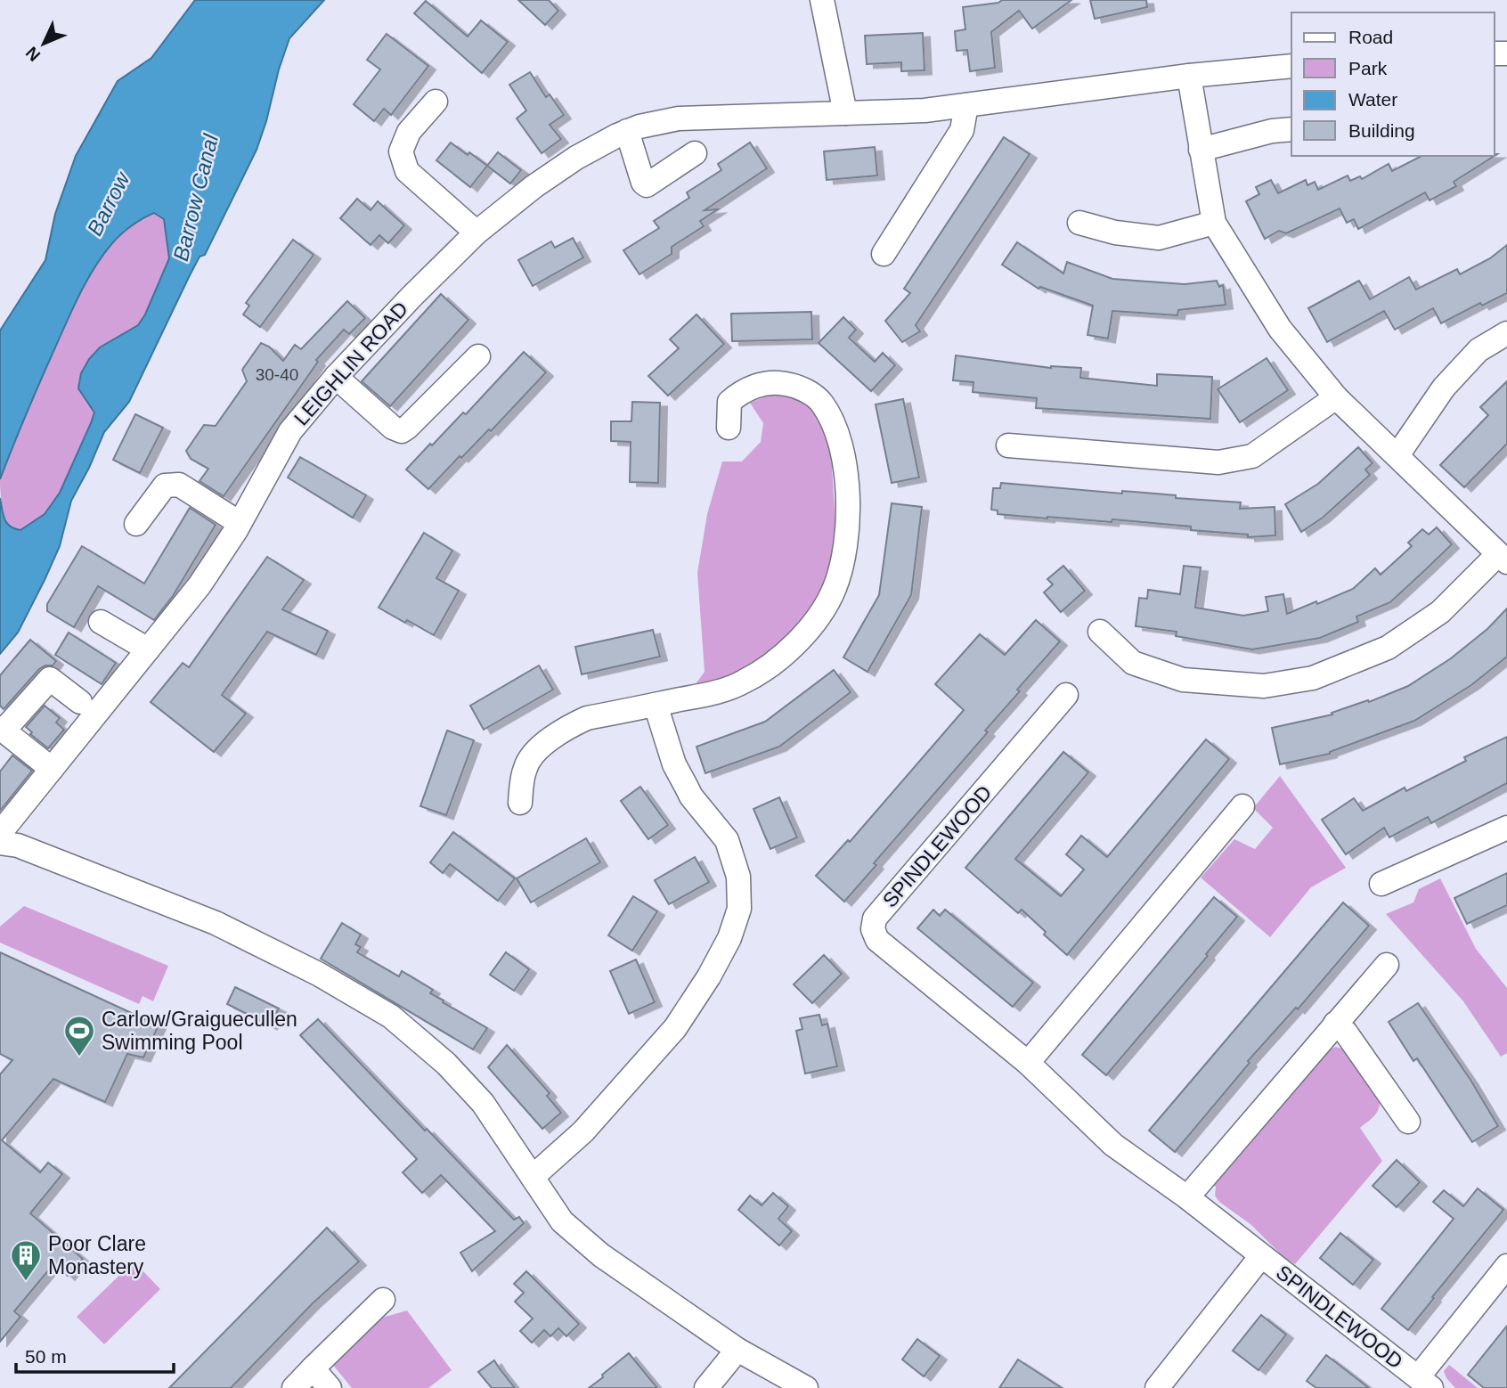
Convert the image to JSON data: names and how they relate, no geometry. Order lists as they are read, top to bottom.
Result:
{
  "streets": {
    "street": ["LEIGHLIN ROAD", "SPINDLEWOOD"]
  },
  "water": ["Barrow Canal", "Barrow"],
  "places": {
    "sports": ["Carlow/Graiguecullen Swimming Pool"],
    "building": ["Poor Clare Monastery"]
  },
  "house_numbers": ["30-40"],
  "legend": [
    "Road",
    "Park",
    "Water",
    "Building"
  ],
  "scale_bar": "50 m",
  "north": "bottom left"
}
